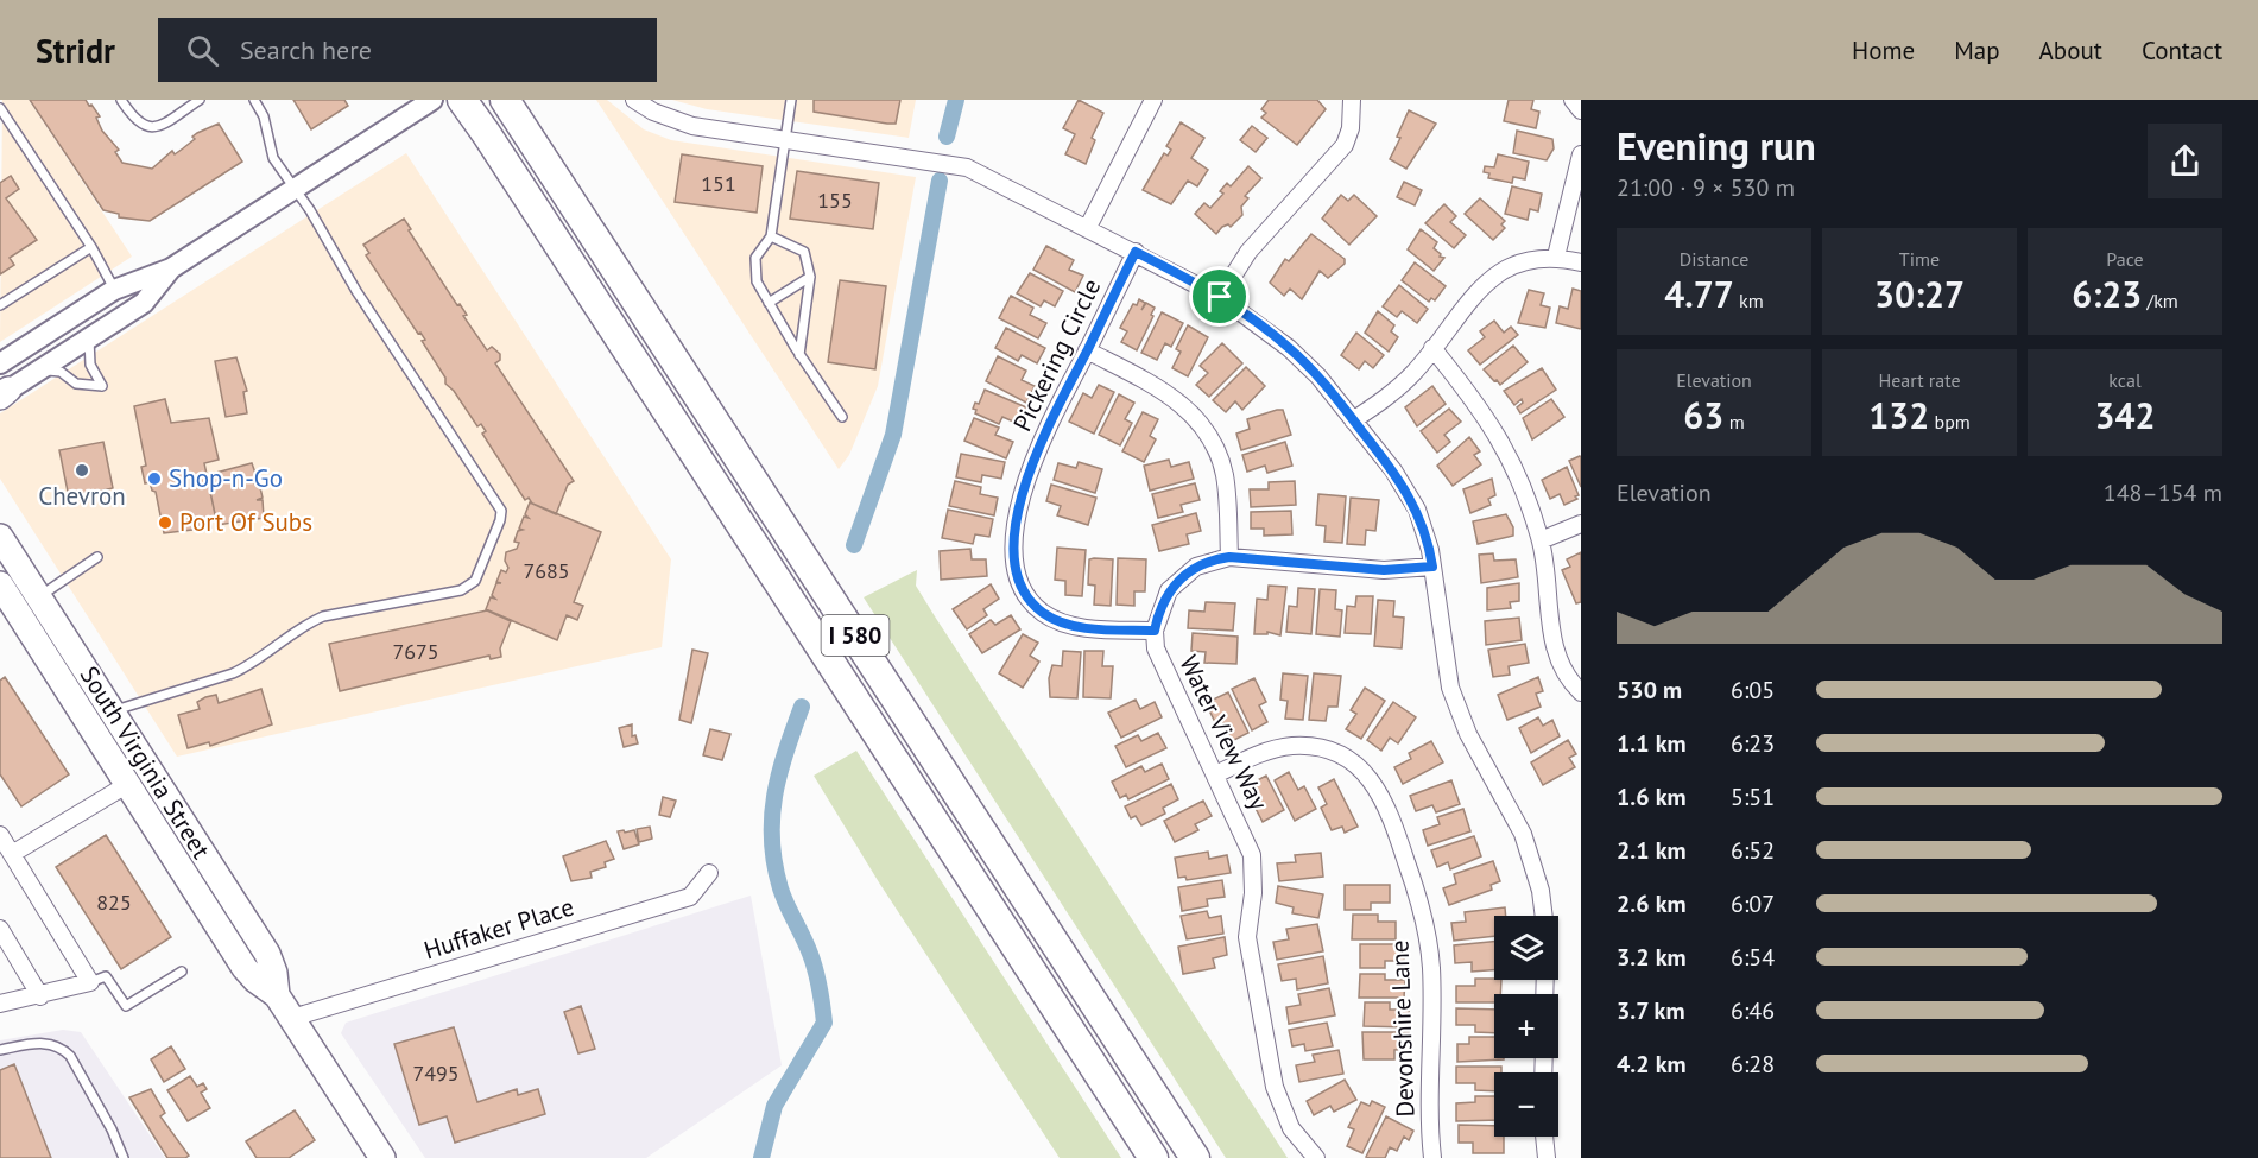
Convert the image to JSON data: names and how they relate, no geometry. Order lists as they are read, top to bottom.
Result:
{
  "streets": {
    "highway": ["I 580"],
    "main road": ["South Virginia Street"],
    "street": [
      "Pickering Circle",
      "Water View Way",
      "Huffaker Place",
      "Devonshire Lane"
    ]
  },
  "crossings": [
    ["Pickering Circle", "Water View Way"],
    ["Water View Way", "Devonshire Lane"],
    ["South Virginia Street", "Huffaker Place"]
  ],
  "places": ["Chevron", "Shop-n-Go", "Port Of Subs"],
  "house_numbers": [
    "151",
    "155",
    "7685",
    "7675",
    "825",
    "7495"
  ],
  "page": {
    "header": "Stridr",
    "search": "Search here",
    "nav": [
      "Home",
      "Map",
      "About",
      "Contact"
    ],
    "heading": ["Evening run", "21:00 · 9 × 530 m"],
    "stats": [
      ["Distance", "4.77 km"],
      ["Time", "30:27"],
      ["Pace", "6:23 /km"],
      ["Elevation", "63 m"],
      ["Heart rate", "132 bpm"],
      ["kcal", "342"]
    ],
    "chart": ["Elevation", "148–154 m"],
    "list": [
      {
        "name": "530 m",
        "note": "6:05"
      },
      {
        "name": "1.1 km",
        "note": "6:23"
      },
      {
        "name": "1.6 km",
        "note": "5:51"
      },
      {
        "name": "2.1 km",
        "note": "6:52"
      },
      {
        "name": "2.6 km",
        "note": "6:07"
      },
      {
        "name": "3.2 km",
        "note": "6:54"
      },
      {
        "name": "3.7 km",
        "note": "6:46"
      },
      {
        "name": "4.2 km",
        "note": "6:28"
      }
    ],
    "map_buttons": ["+", "−"]
  }
}
